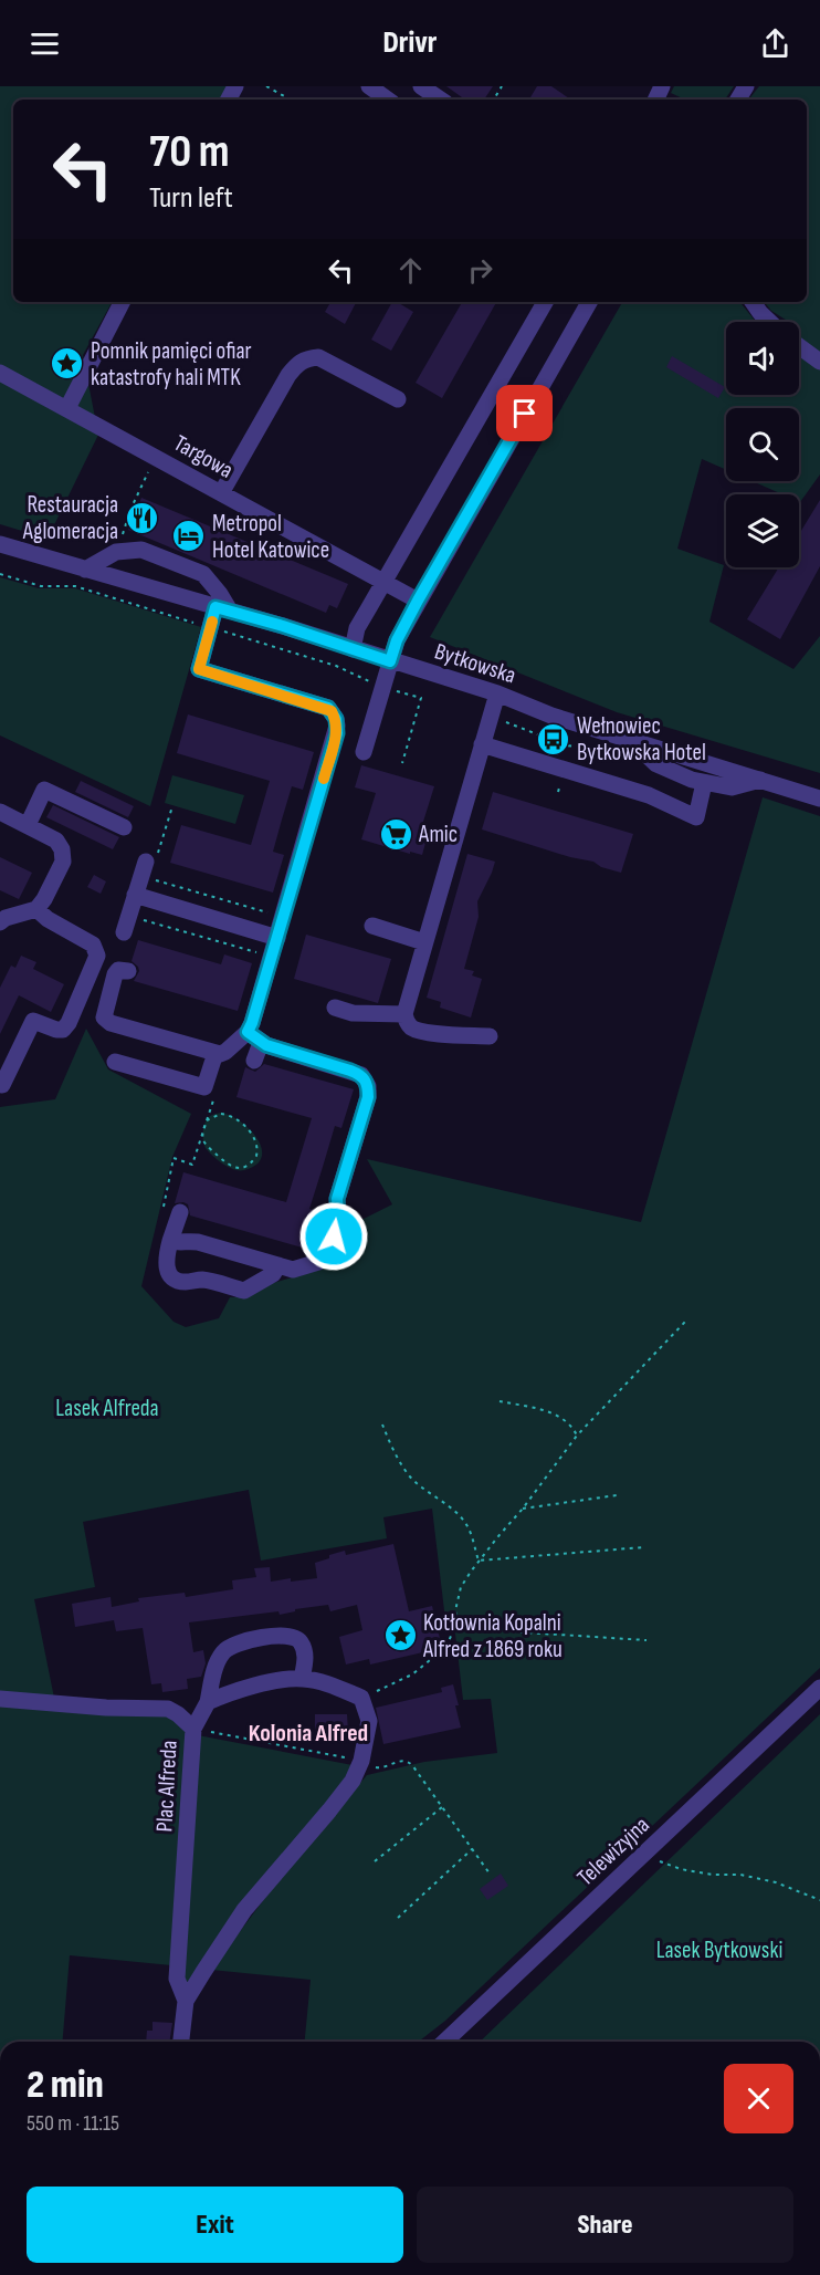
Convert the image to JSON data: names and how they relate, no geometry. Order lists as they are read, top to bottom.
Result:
{
  "streets": {
    "street": [
      "Targowa",
      "Bytkowska",
      "Plac Alfreda",
      "Telewizyjna"
    ]
  },
  "districts": ["Kolonia Alfred"],
  "parks": ["Lasek Alfreda", "Lasek Bytkowski"],
  "places": {
    "place": ["Pomnik pamięci ofiar katastrofy hali MTK", "Kotłownia Kopalni Alfred z 1869 roku"],
    "restaurant": ["Restauracja Aglomeracja"],
    "hotel": ["Metropol Hotel Katowice"],
    "bus stop": ["Wełnowiec Bytkowska Hotel"],
    "supermarket": ["Amic"]
  },
  "page": {
    "header": "Drivr",
    "turn": ["70 m", "Turn left"],
    "heading": ["2 min", "550 m · 11:15"],
    "buttons": ["Exit", "Share"]
  }
}
